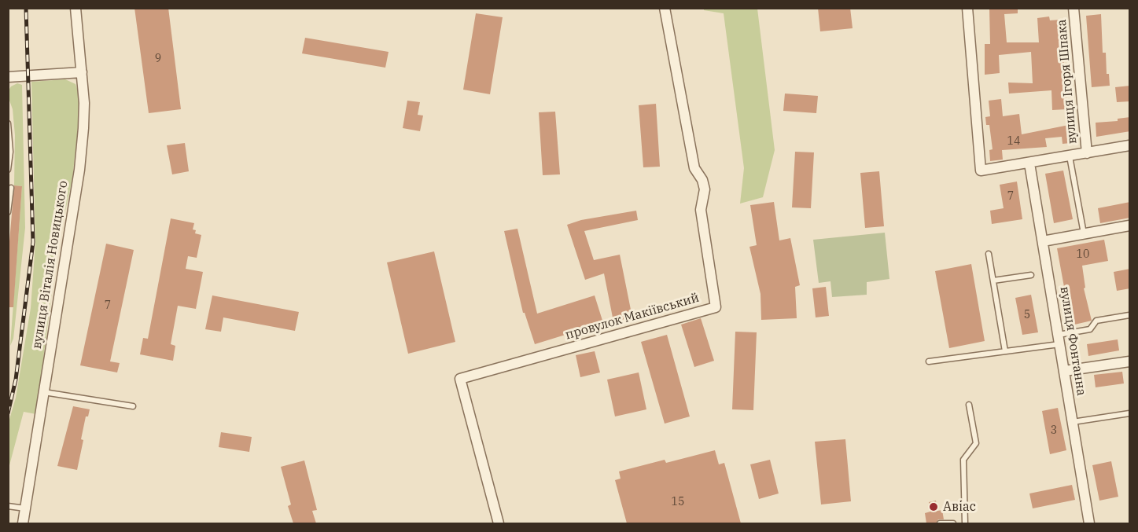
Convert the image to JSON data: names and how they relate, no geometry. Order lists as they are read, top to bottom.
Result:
{
  "streets": {
    "street": [
      "вулиця Ігоря Шпака",
      "вулиця Віталія Новицького",
      "провулок Макіївський",
      "вулиця Фонтанна"
    ]
  },
  "places": ["Авіас"],
  "house_numbers": [
    "9",
    "14",
    "7",
    "10",
    "7",
    "5",
    "3",
    "15"
  ]
}
